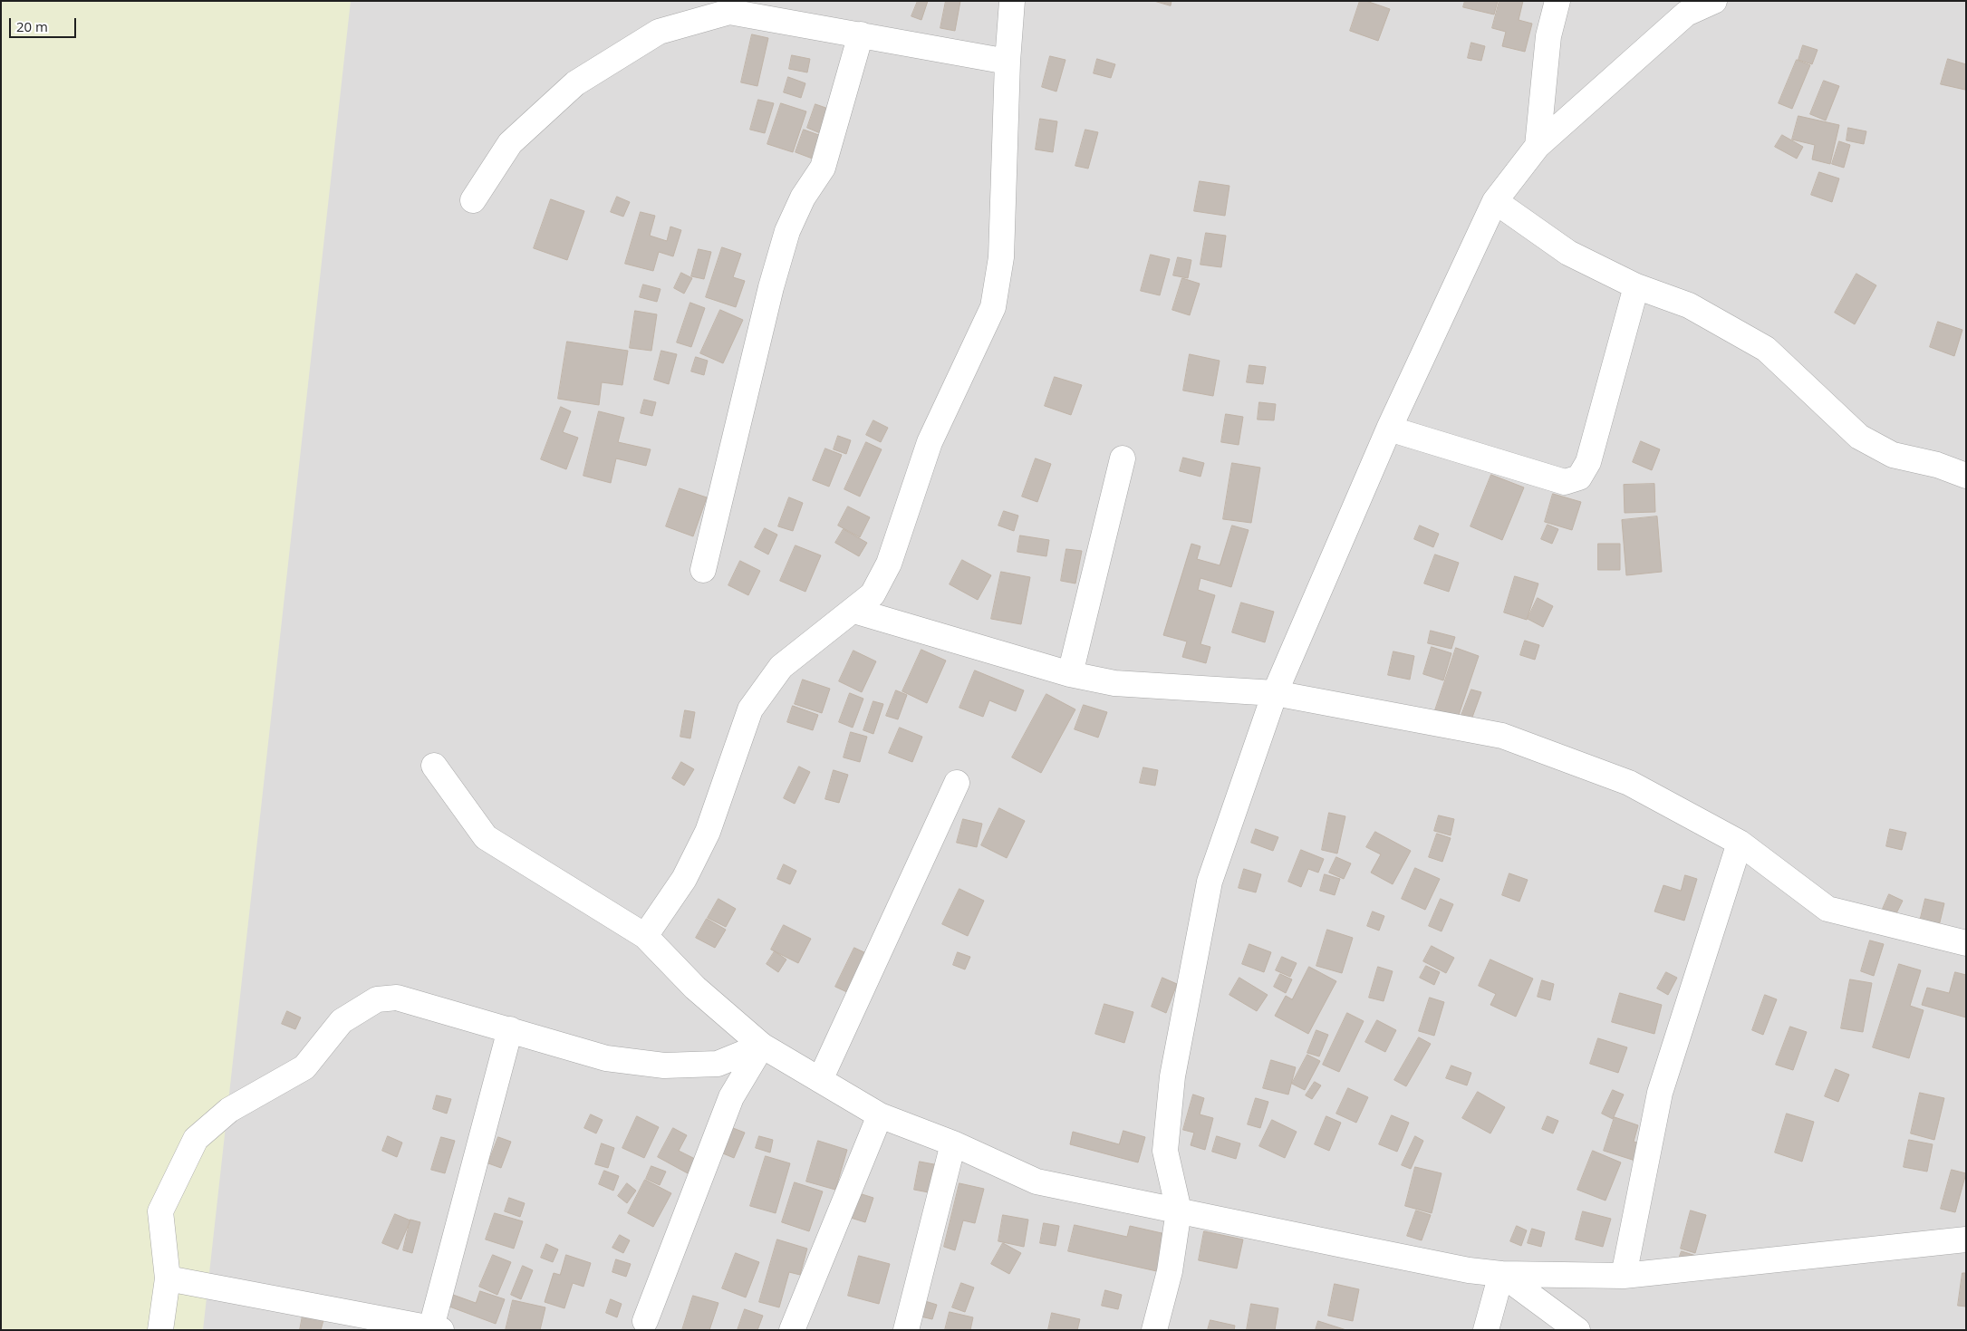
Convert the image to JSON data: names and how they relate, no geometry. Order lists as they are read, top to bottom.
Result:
{
  "scale_bar": "20 m"
}
